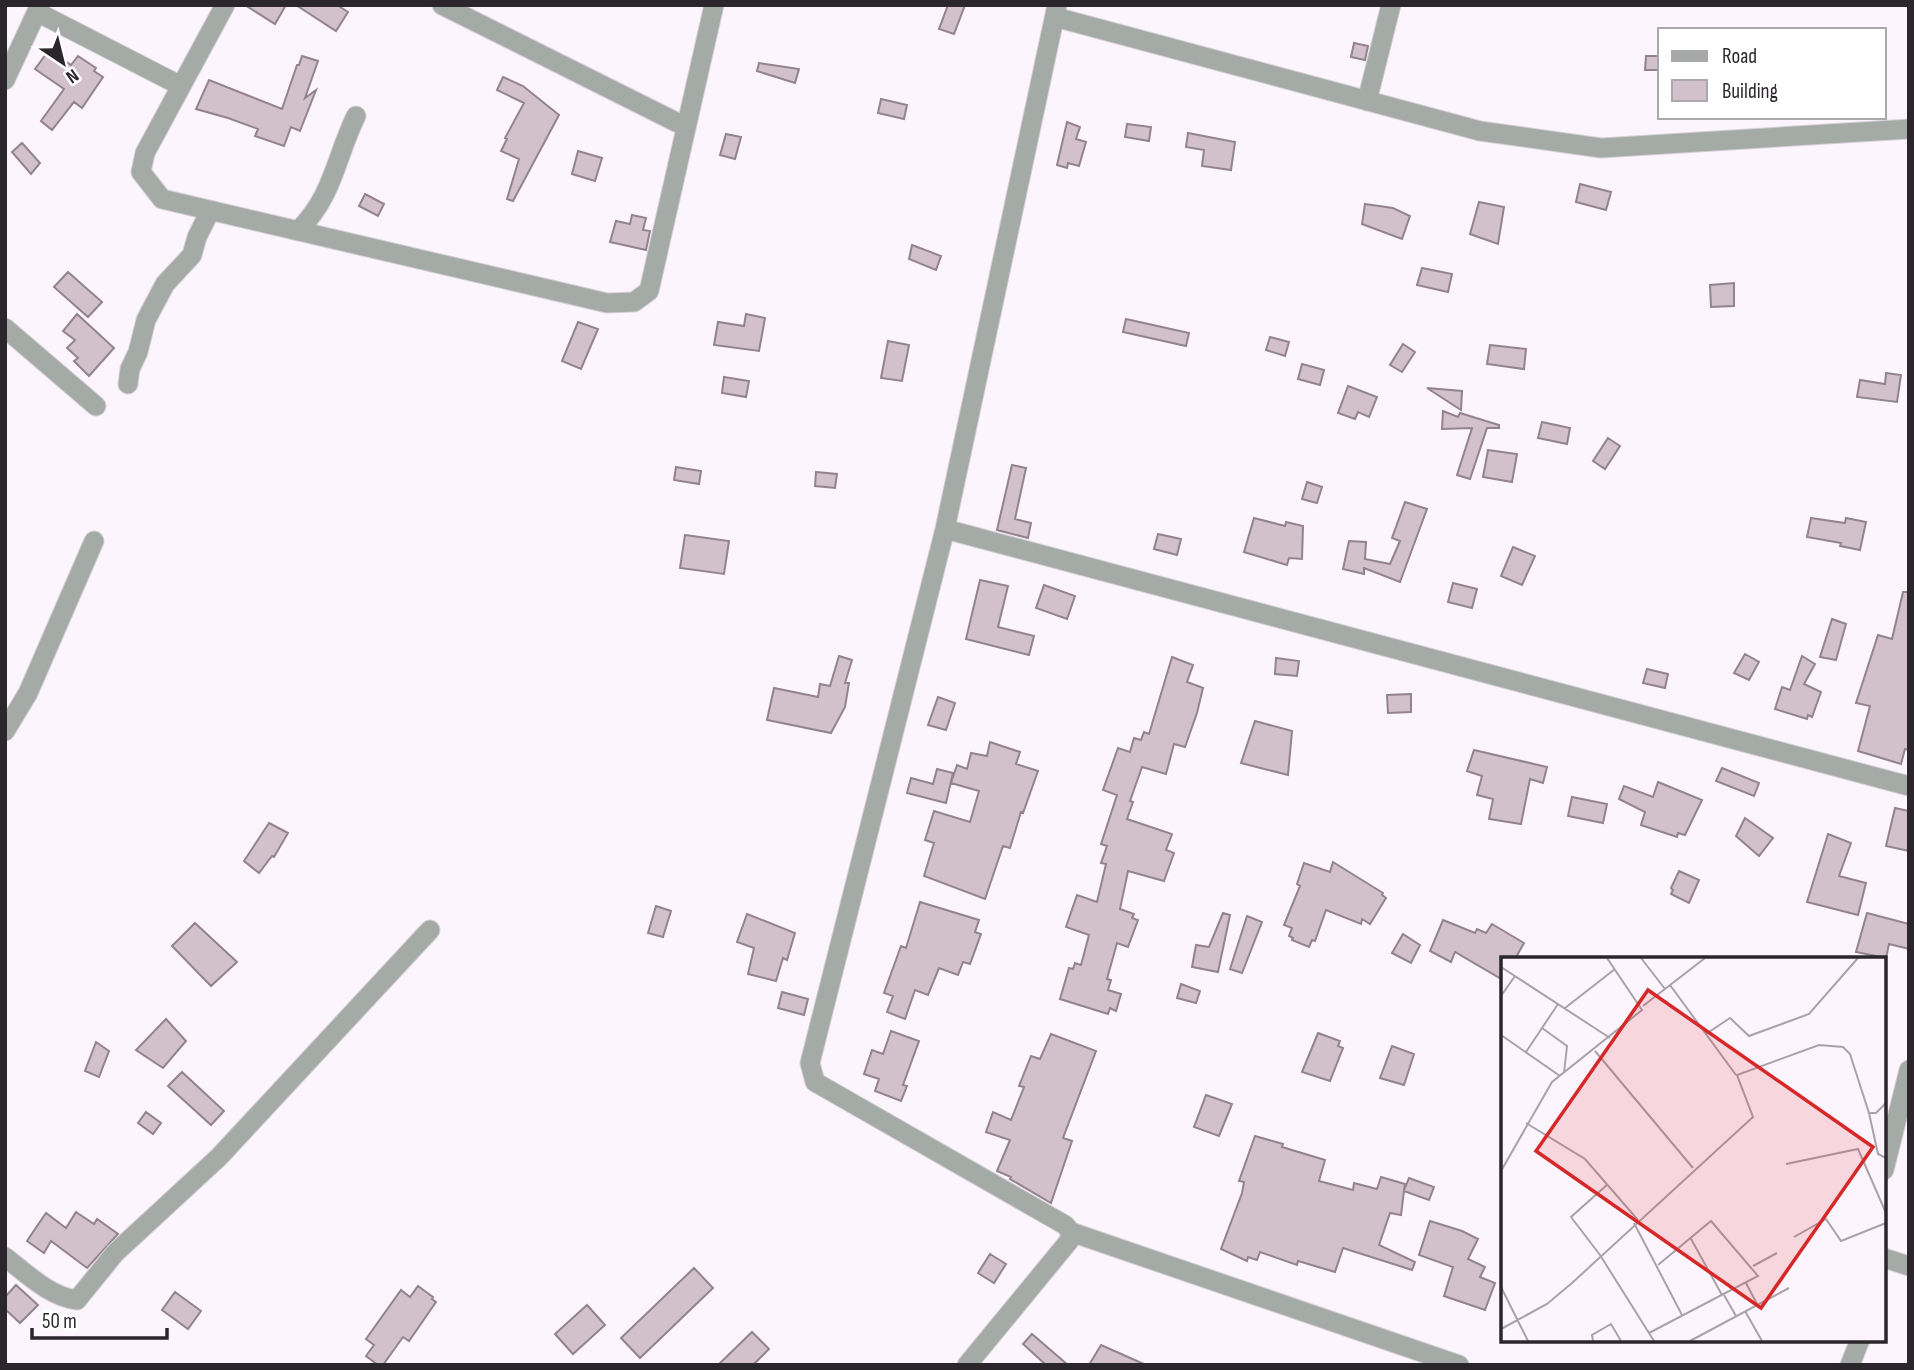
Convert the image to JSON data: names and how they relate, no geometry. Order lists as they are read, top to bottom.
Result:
{
  "legend": ["Road", "Building"],
  "scale_bar": "50 m",
  "north": "bottom right"
}
